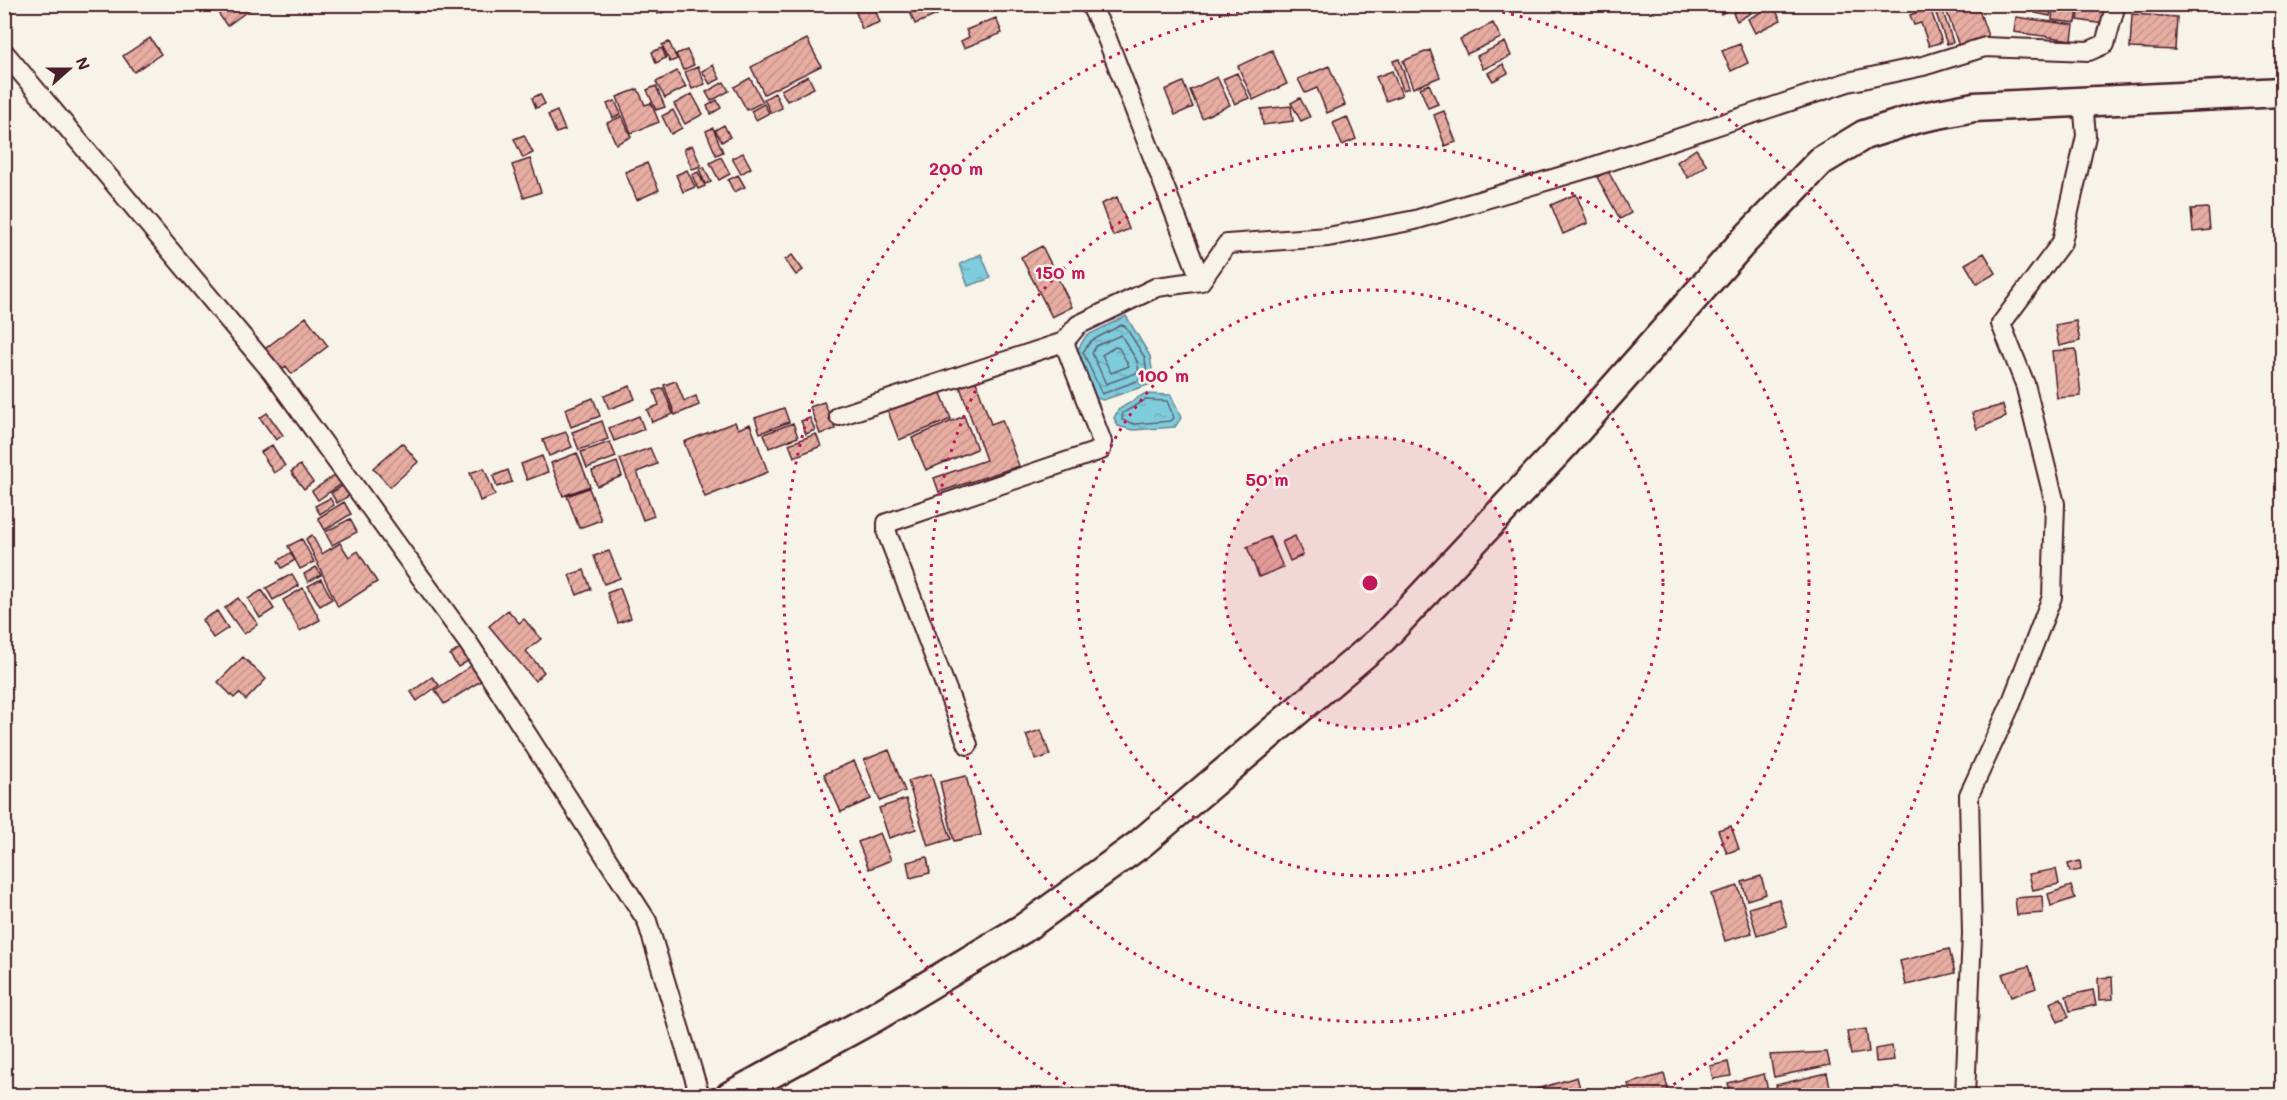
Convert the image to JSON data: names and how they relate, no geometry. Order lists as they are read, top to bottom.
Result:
{
  "north": "right",
  "rings": [
    "200 m",
    "150 m",
    "100 m",
    "50 m"
  ]
}
